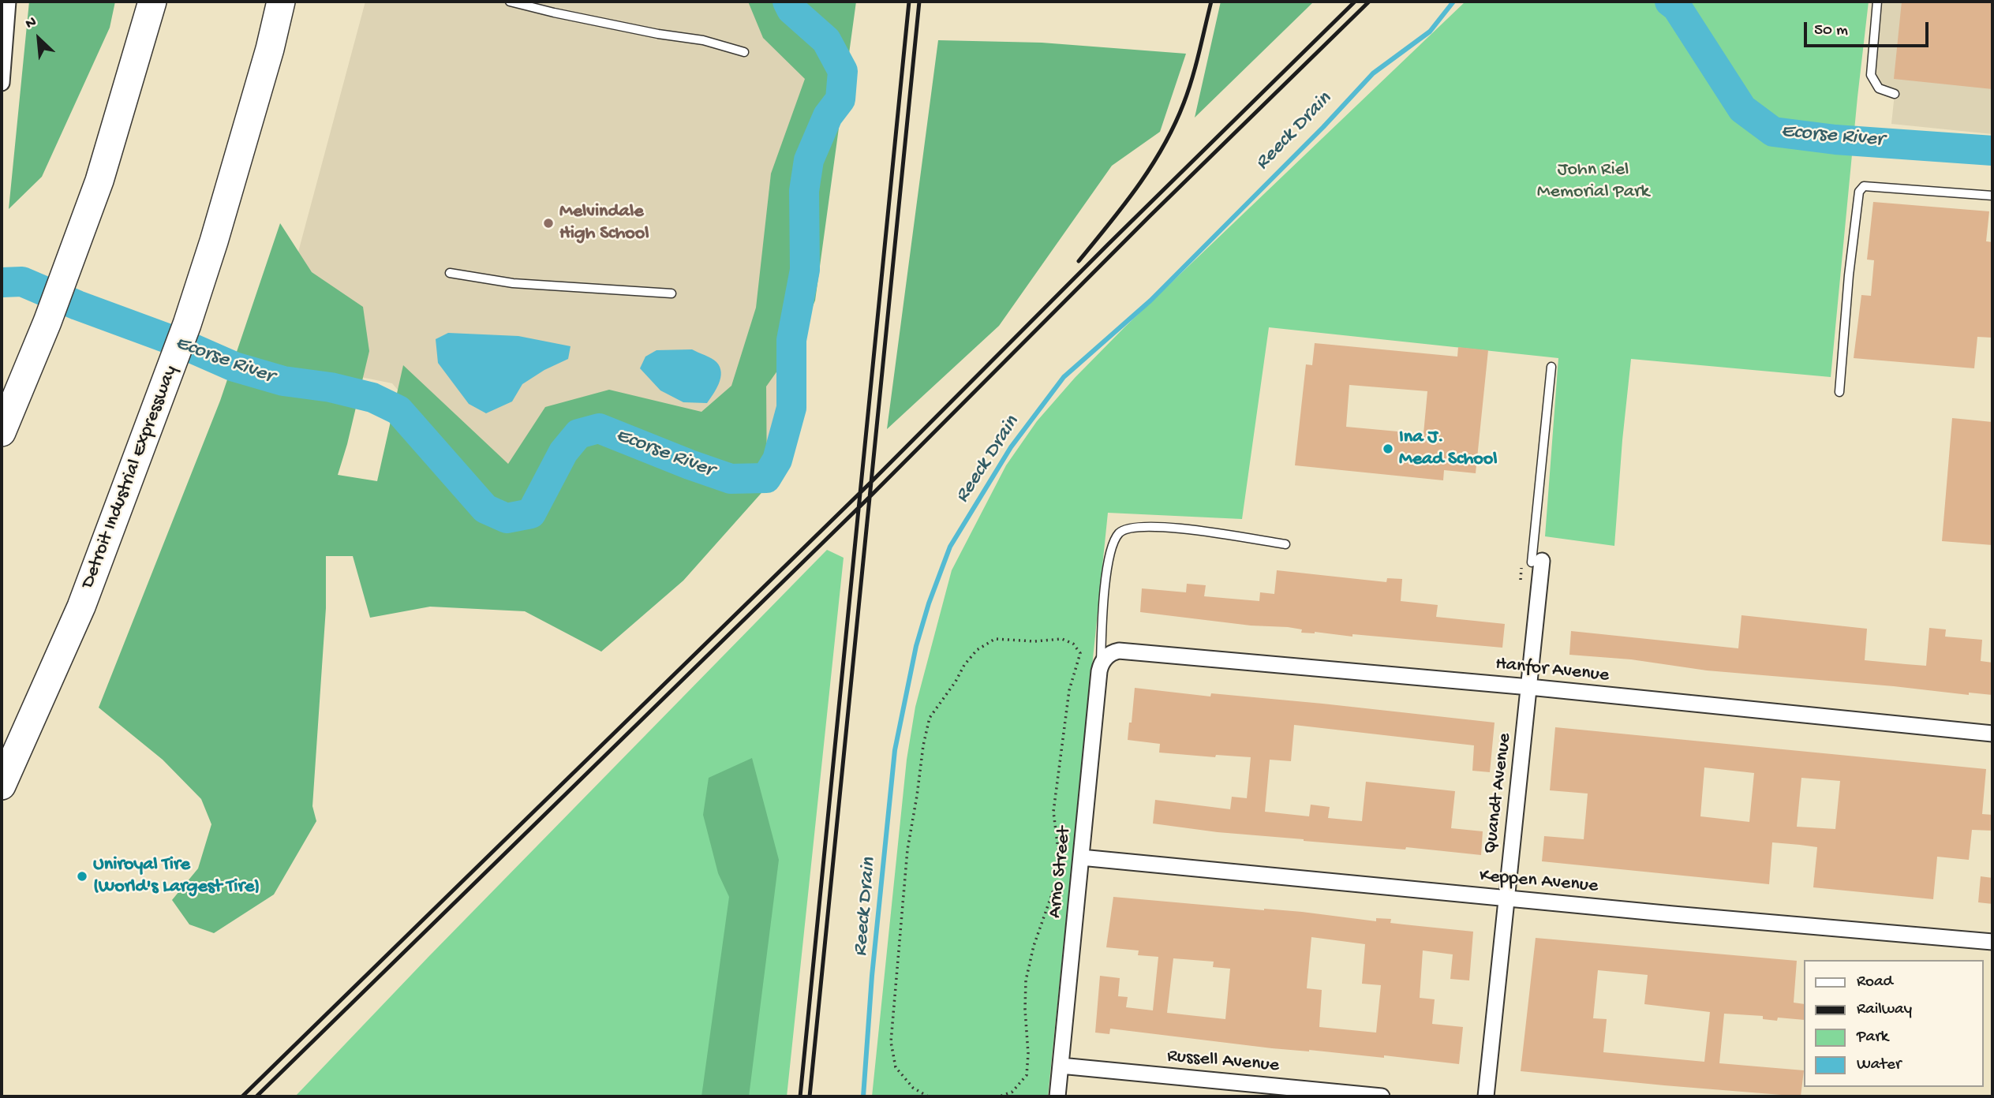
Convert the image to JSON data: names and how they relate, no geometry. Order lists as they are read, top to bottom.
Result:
{
  "streets": {
    "highway": ["Detroit Industrial Expressway"],
    "street": [
      "Hanfor Avenue",
      "Quandt Avenue",
      "Arno Street",
      "Keppen Avenue",
      "Russell Avenue"
    ]
  },
  "crossings": [
    ["Hanfor Avenue", "Quandt Avenue"],
    ["Hanfor Avenue", "Arno Street"],
    ["Quandt Avenue", "Keppen Avenue"],
    ["Arno Street", "Keppen Avenue"],
    ["Arno Street", "Russell Avenue"]
  ],
  "water": ["Reeck Drain", "Ecorse River"],
  "parks": ["John Riel Memorial Park"],
  "places": ["Melvindale High School", "Ina J. Mead School", "Uniroyal Tire (World's Largest Tire)"],
  "legend": [
    "Road",
    "Railway",
    "Park",
    "Water"
  ],
  "scale_bar": "50 m",
  "north": "top left"
}
